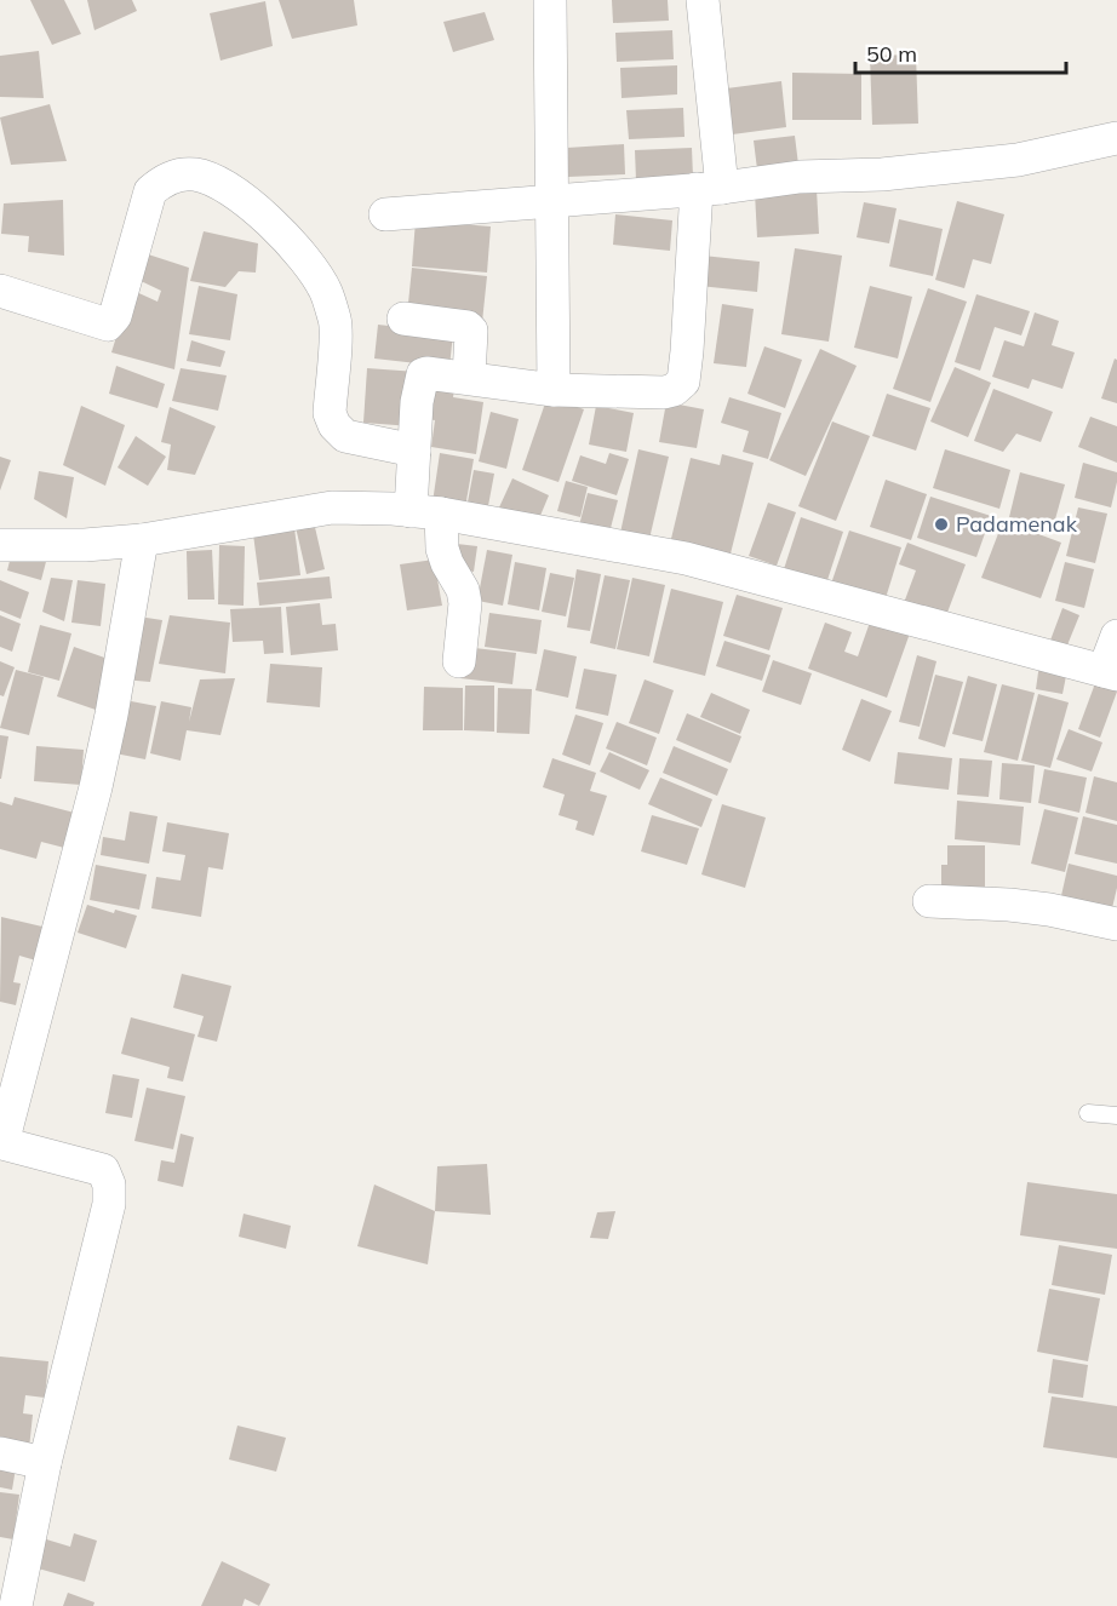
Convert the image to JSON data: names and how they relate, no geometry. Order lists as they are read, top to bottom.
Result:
{
  "places": ["Padamenak"],
  "scale_bar": "50 m"
}
